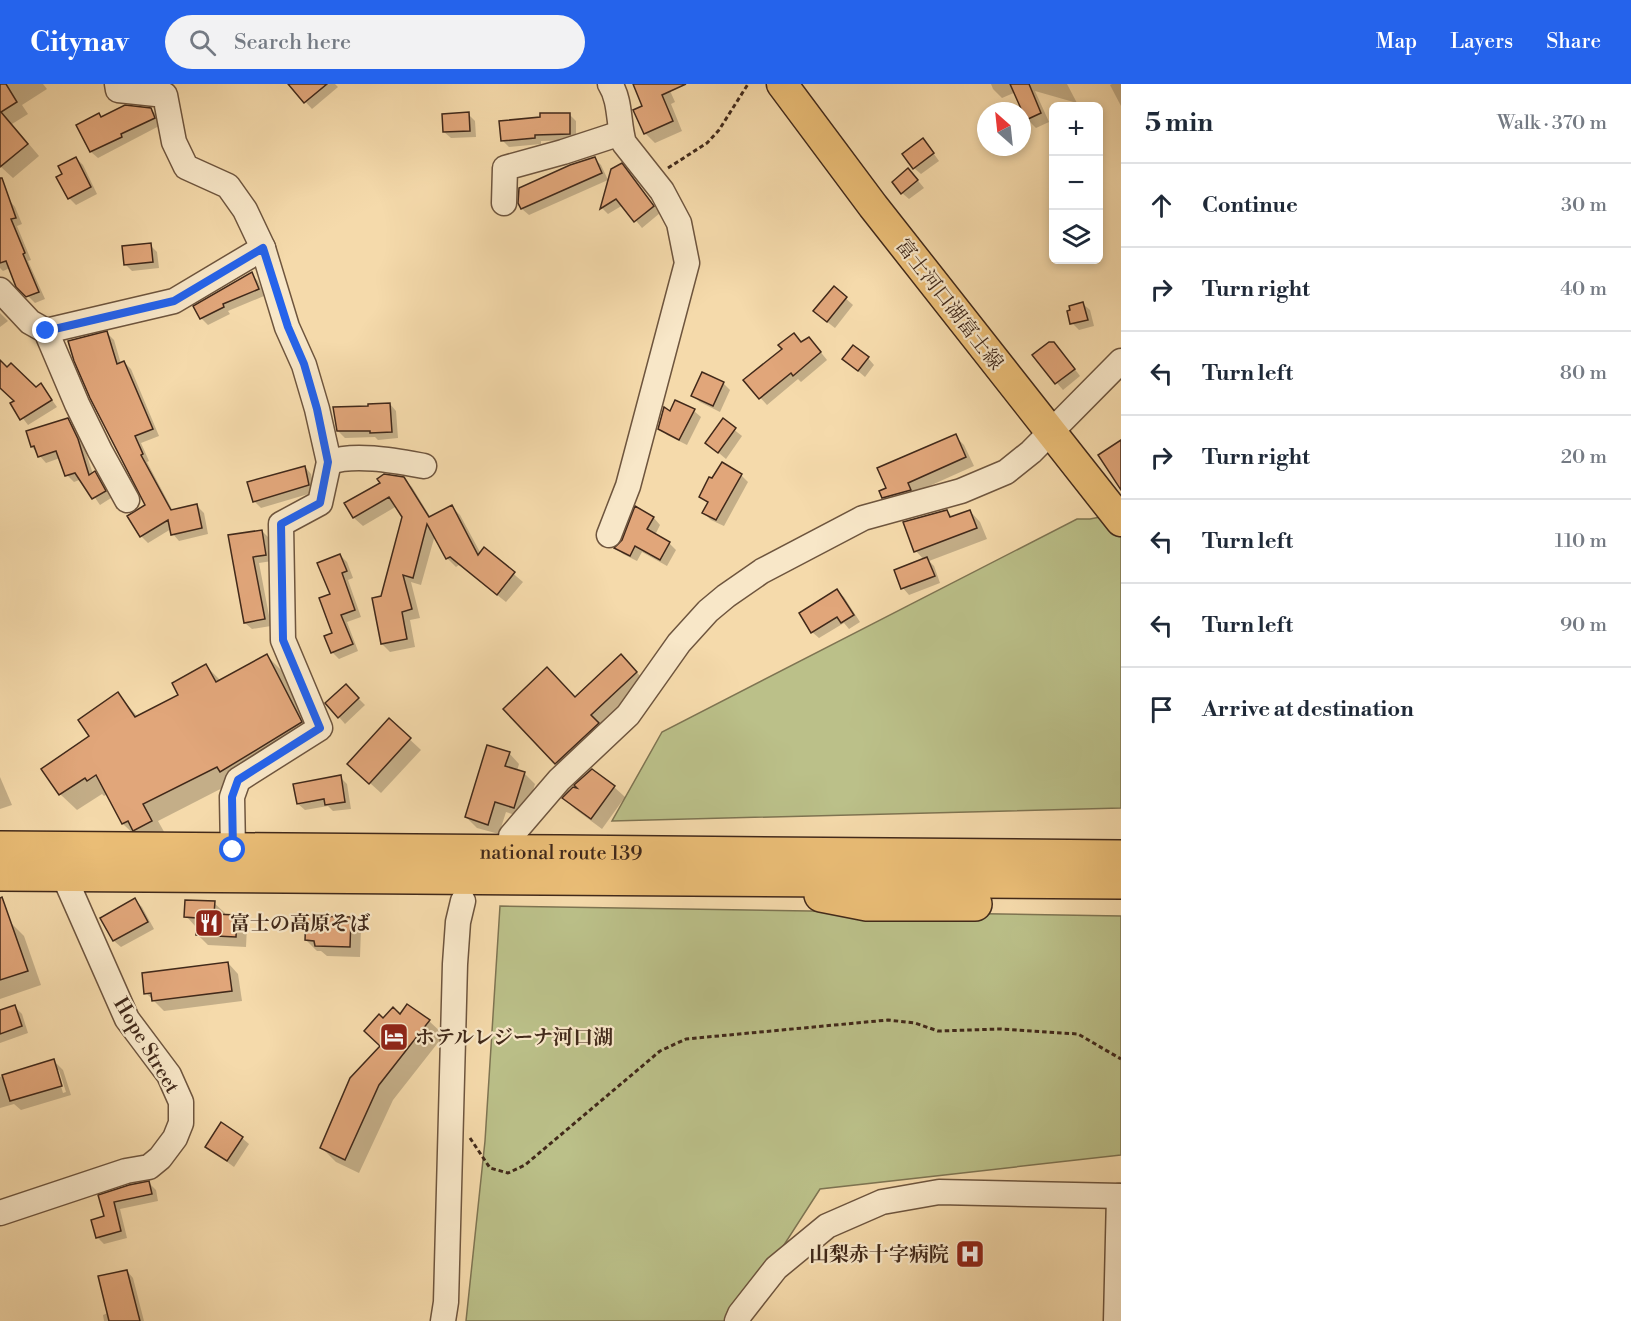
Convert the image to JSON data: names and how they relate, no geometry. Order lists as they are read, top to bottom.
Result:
{
  "streets": {
    "highway": ["national route 139"],
    "main road": ["富士河口湖富士線"],
    "street": ["Hope Street"]
  },
  "crossings": [
    ["national route 139", "Hope Street"]
  ],
  "places": {
    "restaurant": ["富士の高原そば"],
    "hotel": ["ホテルレジーナ河口湖"],
    "hospital": ["山梨赤十字病院"]
  },
  "north": "top left",
  "page": {
    "header": "Citynav",
    "search": "Search here",
    "nav": ["Map", "Layers", "Share"],
    "heading": ["5 min", "Walk · 370 m"],
    "map_buttons": ["+", "−"],
    "list": [
      ["Continue", "30 m"],
      ["Turn right", "40 m"],
      ["Turn left", "80 m"],
      ["Turn right", "20 m"],
      ["Turn left", "110 m"],
      ["Turn left", "90 m"],
      "Arrive at destination"
    ]
  }
}
